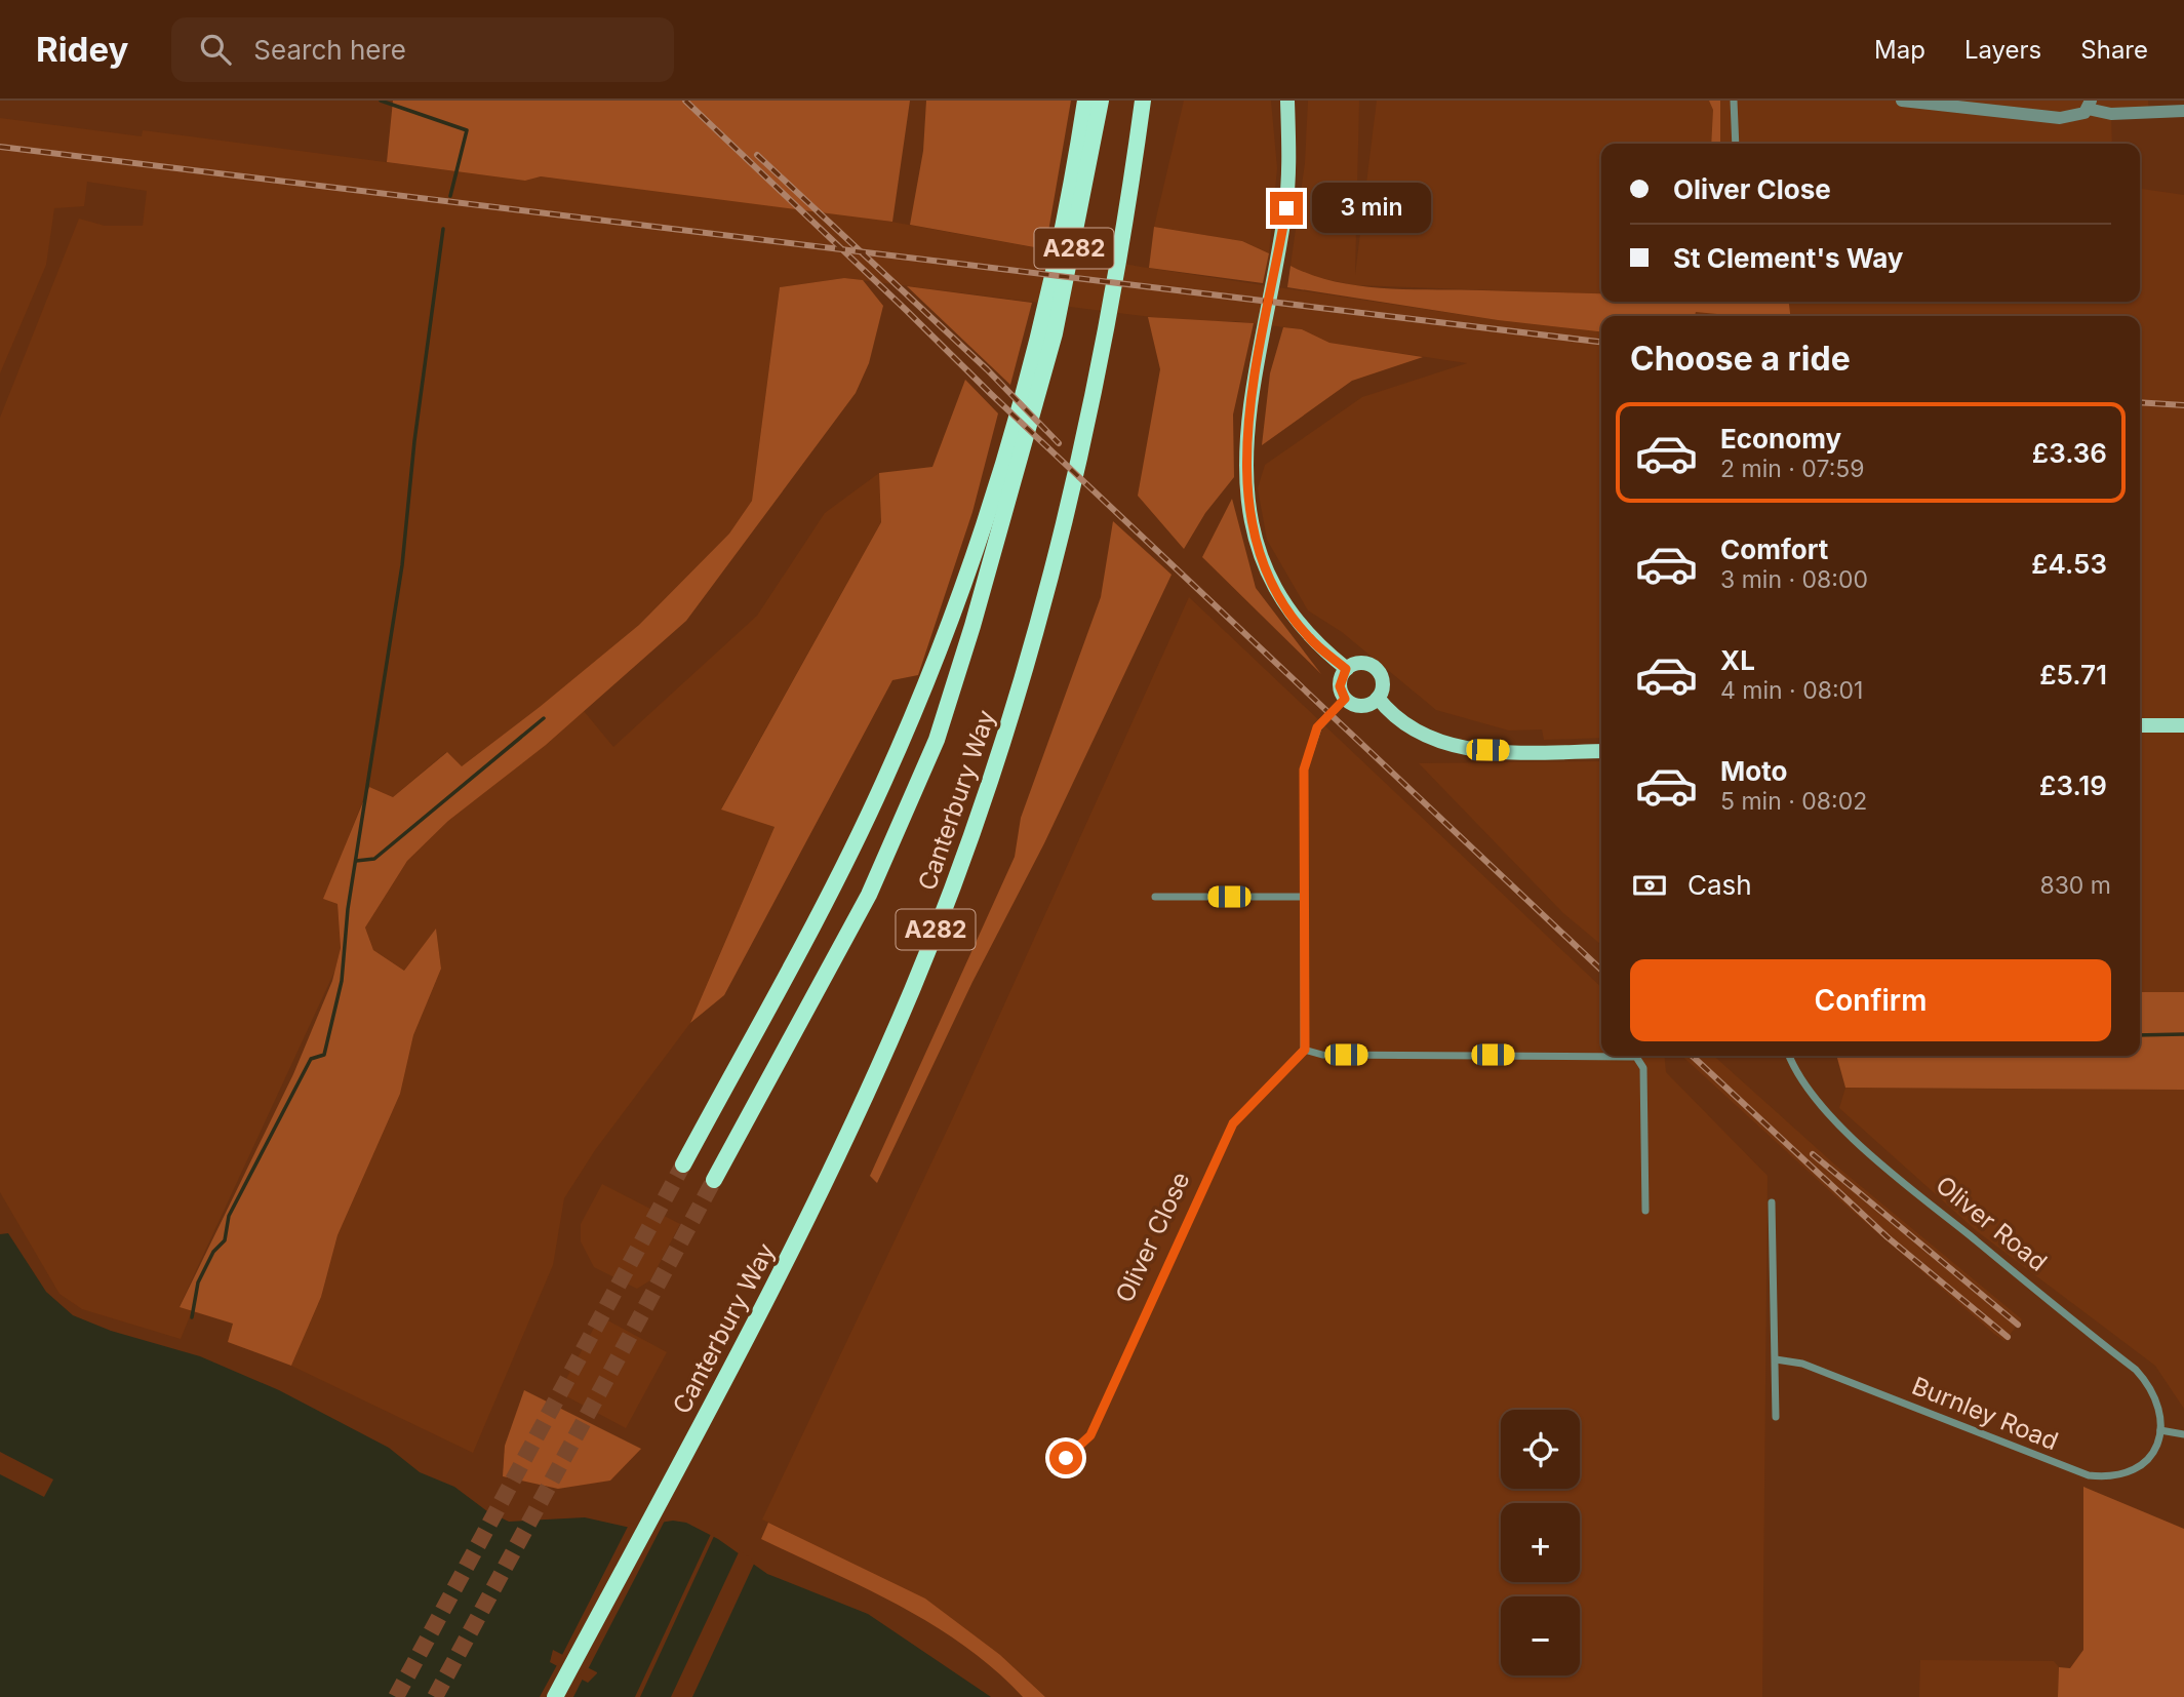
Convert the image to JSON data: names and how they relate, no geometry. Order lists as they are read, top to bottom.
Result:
{
  "streets": {
    "highway": ["A282", "Canterbury Way"],
    "street": ["Oliver Road", "Oliver Close", "Burnley Road"]
  },
  "crossings": [
    ["Oliver Road", "Burnley Road"]
  ],
  "page": {
    "header": "Ridey",
    "search": "Search here",
    "nav": ["Map", "Layers", "Share"],
    "banner": ["Oliver Close", "St Clement's Way"],
    "bubble": "3 min",
    "heading": "Choose a ride",
    "list": [
      {
        "name": "Economy",
        "note": "2 min · 07:59",
        "value": "£3.36"
      },
      {
        "name": "Comfort",
        "note": "3 min · 08:00",
        "value": "£4.53"
      },
      {
        "name": "XL",
        "note": "4 min · 08:01",
        "value": "£5.71"
      },
      {
        "name": "Moto",
        "note": "5 min · 08:02",
        "value": "£3.19"
      }
    ],
    "pay": ["Cash", "830 m"],
    "buttons": "Confirm",
    "map_buttons": ["+", "−"]
  }
}
